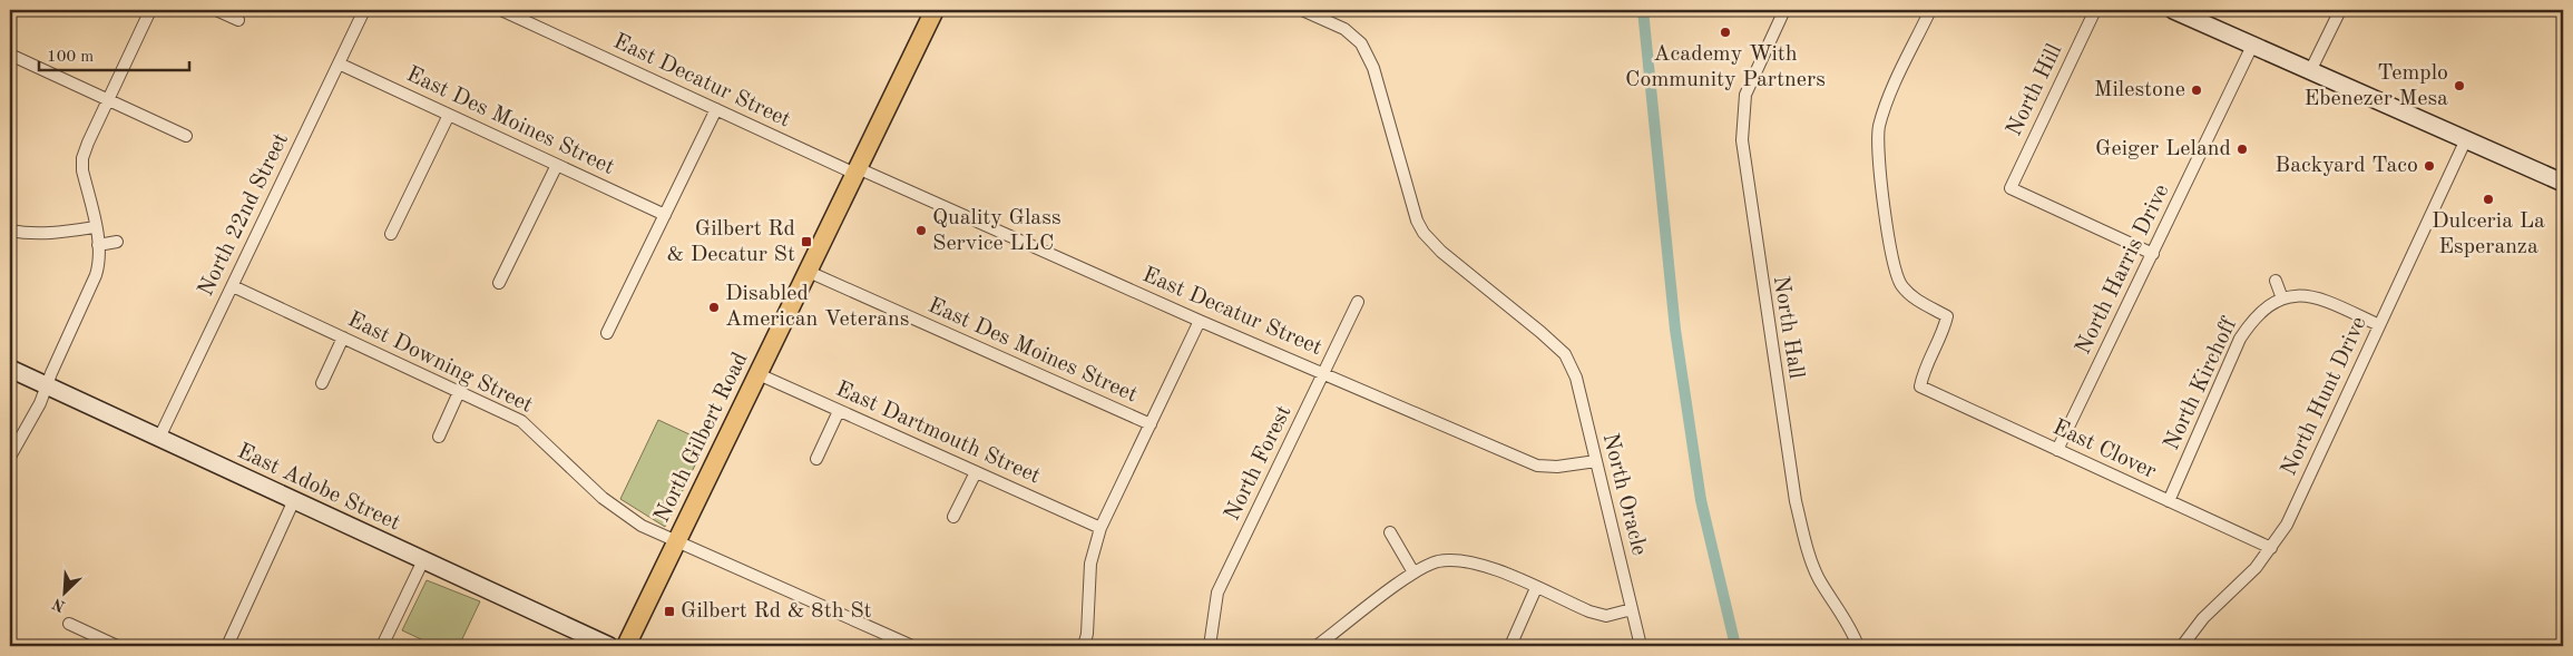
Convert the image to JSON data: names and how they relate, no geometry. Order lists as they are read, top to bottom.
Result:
{
  "streets": {
    "main road": ["North Gilbert Road"],
    "street": [
      "East Decatur Street",
      "North Hill",
      "East Des Moines Street",
      "North 22nd Street",
      "North Harris Drive",
      "North Hall",
      "East Downing Street",
      "North Kirchoff",
      "North Hunt Drive",
      "East Dartmouth Street",
      "East Clover",
      "North Forest",
      "East Adobe Street",
      "North Oracle"
    ]
  },
  "crossings": [
    ["East Decatur Street", "North Gilbert Road"],
    ["East Decatur Street", "North Forest"],
    ["East Decatur Street", "North Oracle"],
    ["North Hill", "North Harris Drive"],
    ["East Des Moines Street", "North 22nd Street"],
    ["East Des Moines Street", "North Gilbert Road"],
    ["North 22nd Street", "East Downing Street"],
    ["North 22nd Street", "East Adobe Street"],
    ["North Harris Drive", "East Clover"],
    ["East Downing Street", "North Gilbert Road"],
    ["North Kirchoff", "North Hunt Drive"],
    ["North Kirchoff", "East Clover"],
    ["North Hunt Drive", "East Clover"],
    ["East Dartmouth Street", "North Gilbert Road"]
  ],
  "places": {
    "other": [
      "Academy With Community Partners",
      "Templo Ebenezer Mesa",
      "Milestone",
      "Geiger Leland",
      "Backyard Taco",
      "Dulceria La Esperanza",
      "Quality Glass Service LLC",
      "Disabled American Veterans"
    ],
    "transit": ["Gilbert Rd & Decatur St", "Gilbert Rd & 8th St"]
  },
  "scale_bar": "100 m",
  "north": "bottom left"
}
